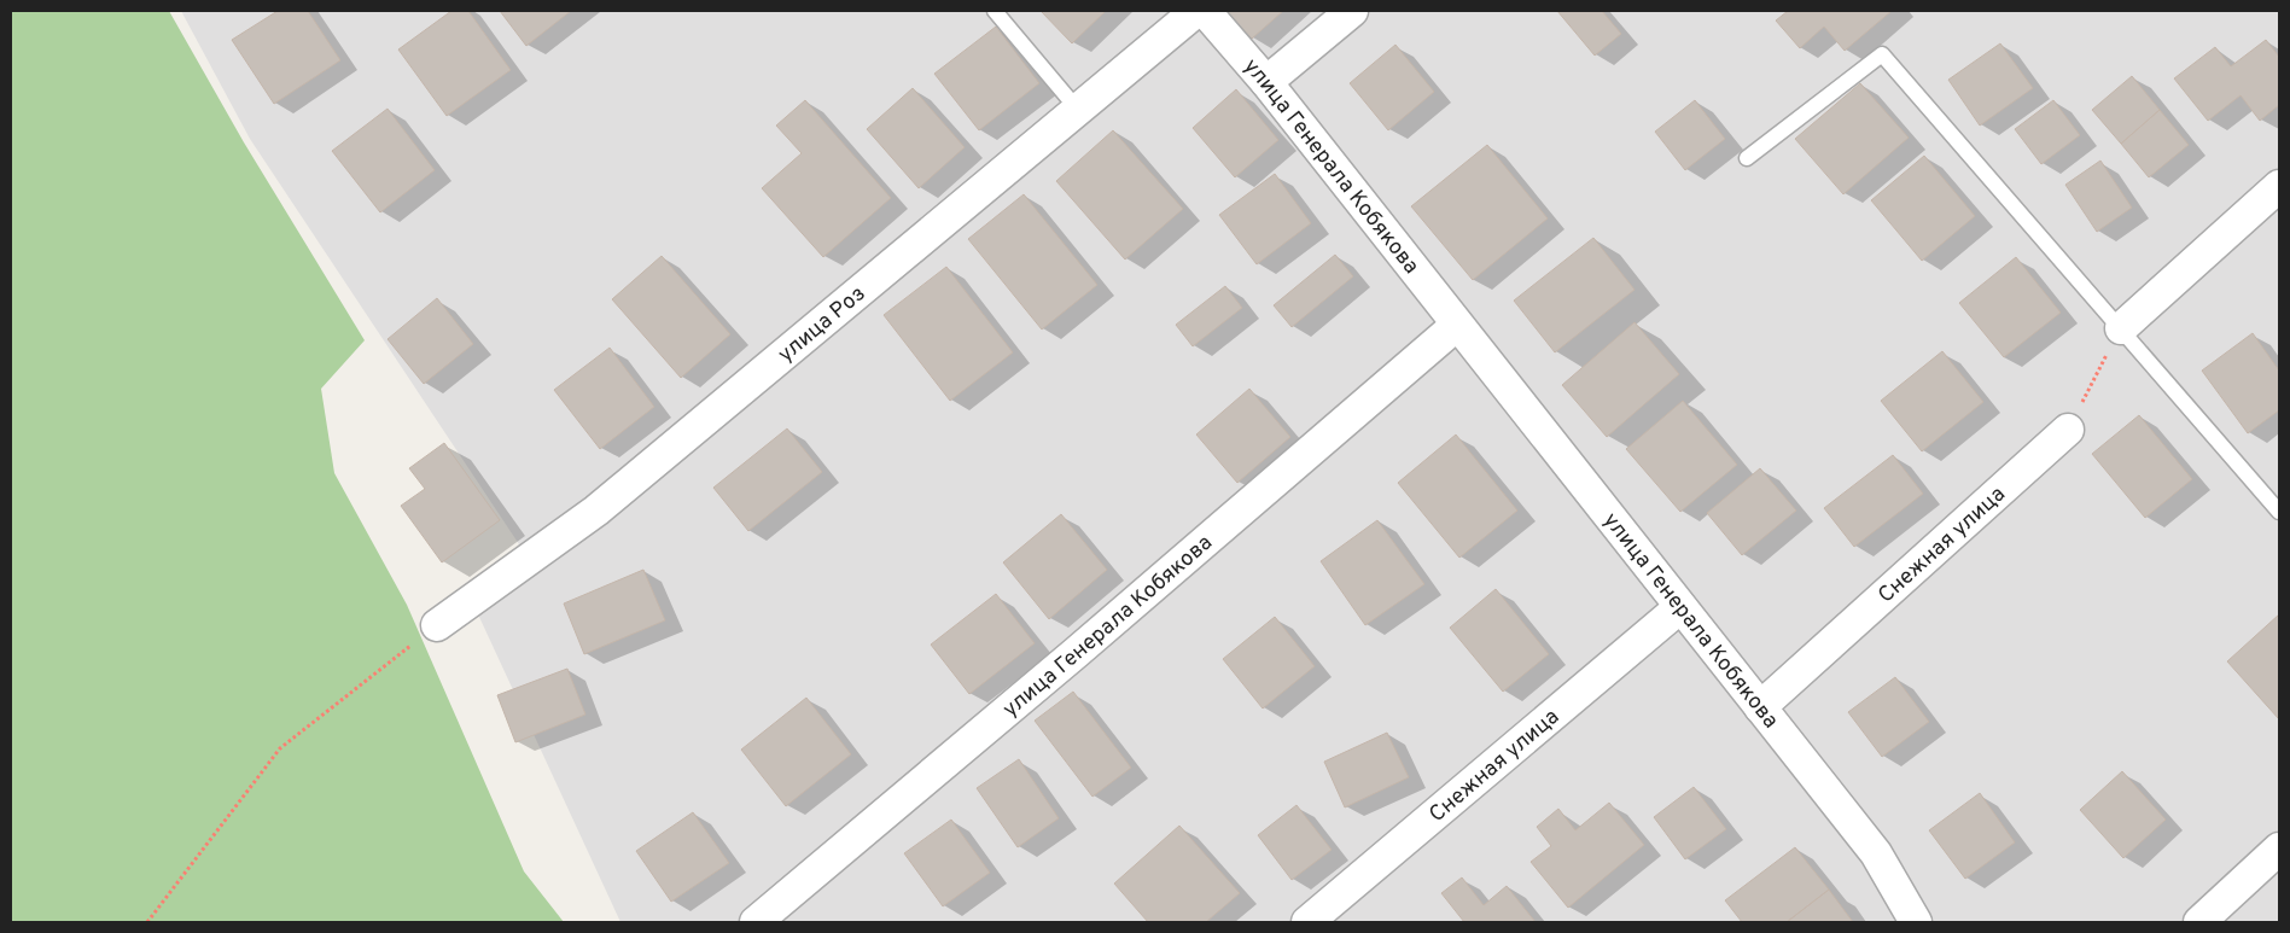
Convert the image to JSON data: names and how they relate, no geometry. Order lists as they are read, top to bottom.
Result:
{
  "streets": {
    "street": ["улица Генерала Кобякова", "улица Роз", "Снежная улица"]
  },
  "crossings": [
    ["улица Генерала Кобякова", "Снежная улица"]
  ]
}
